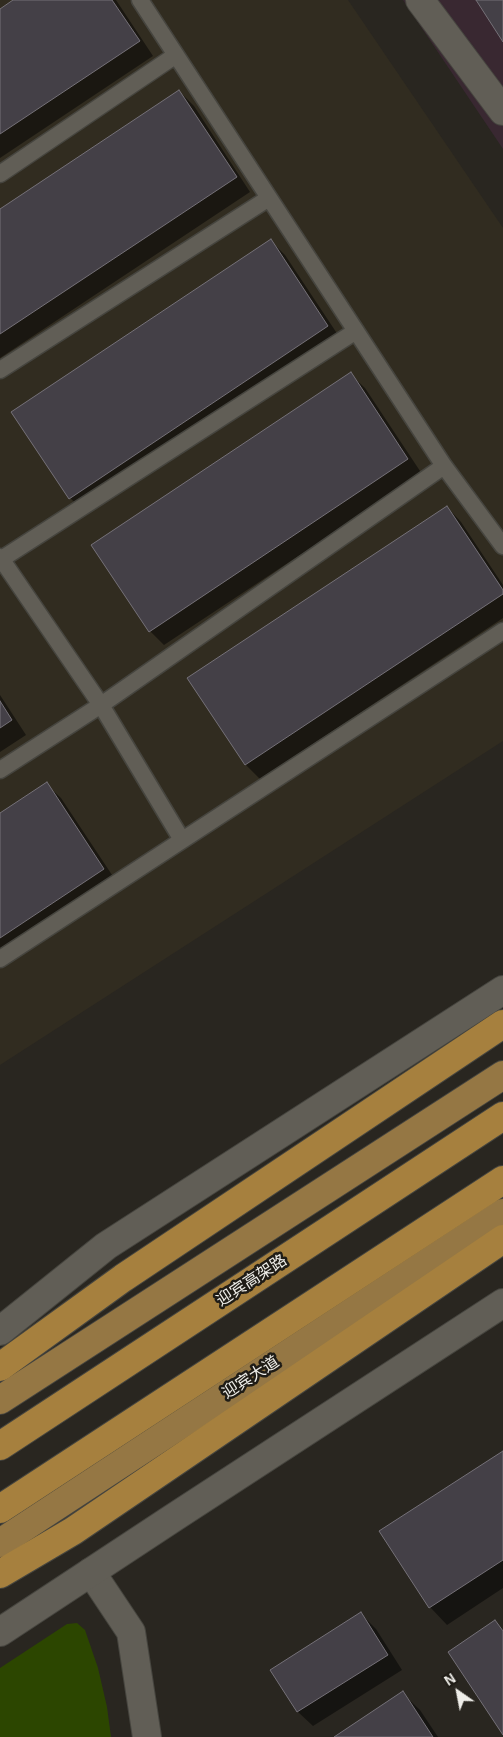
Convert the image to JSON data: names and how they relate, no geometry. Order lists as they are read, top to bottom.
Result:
{
  "streets": {
    "highway": ["迎宾高架路"],
    "main road": ["迎宾大道"]
  },
  "north": "top left"
}
